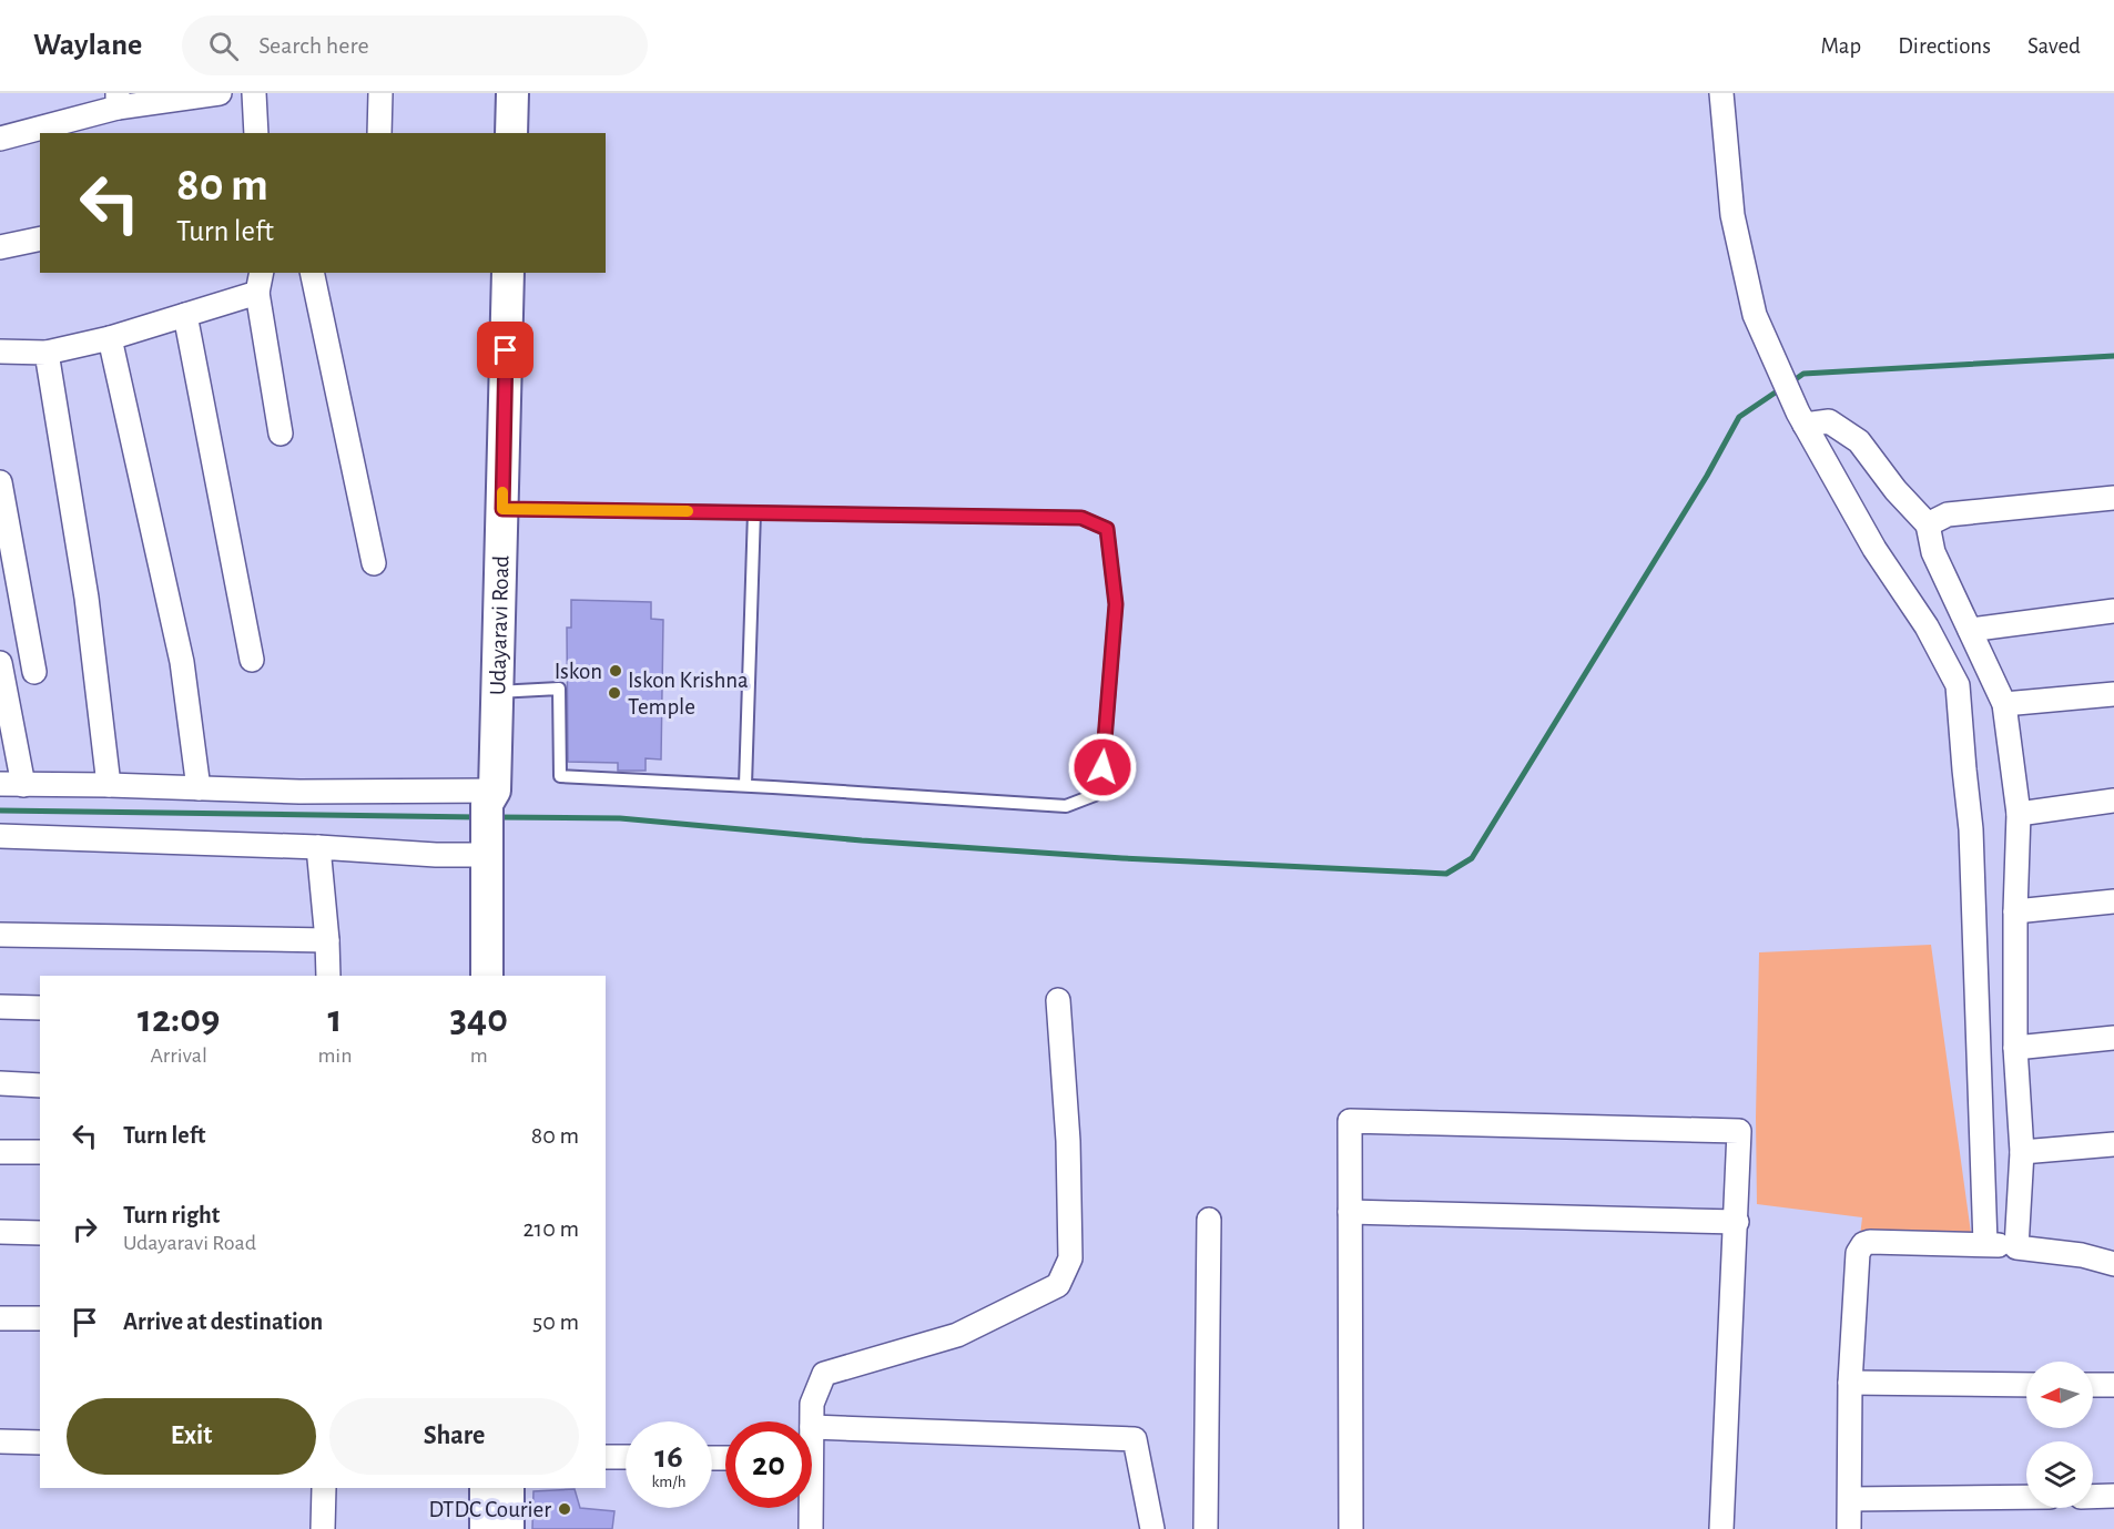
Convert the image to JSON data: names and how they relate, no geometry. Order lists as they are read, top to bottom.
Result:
{
  "streets": {
    "street": ["Udayaravi Road"]
  },
  "places": ["Iskon", "Iskon Krishna Temple", "DTDC Courier"],
  "north": "left",
  "page": {
    "header": "Waylane",
    "search": "Search here",
    "nav": ["Map", "Directions", "Saved"],
    "turn": ["80 m", "Turn left"],
    "eta": [
      "12:09",
      "Arrival",
      "1",
      "min",
      "340",
      "m"
    ],
    "list": [
      {
        "name": "Turn left",
        "value": "80 m"
      },
      {
        "name": "Turn right",
        "note": "Udayaravi Road",
        "value": "210 m"
      },
      {
        "name": "Arrive at destination",
        "value": "50 m"
      }
    ],
    "buttons": ["Exit", "Share"],
    "speed": "16 km/h",
    "limit": "20"
  }
}
